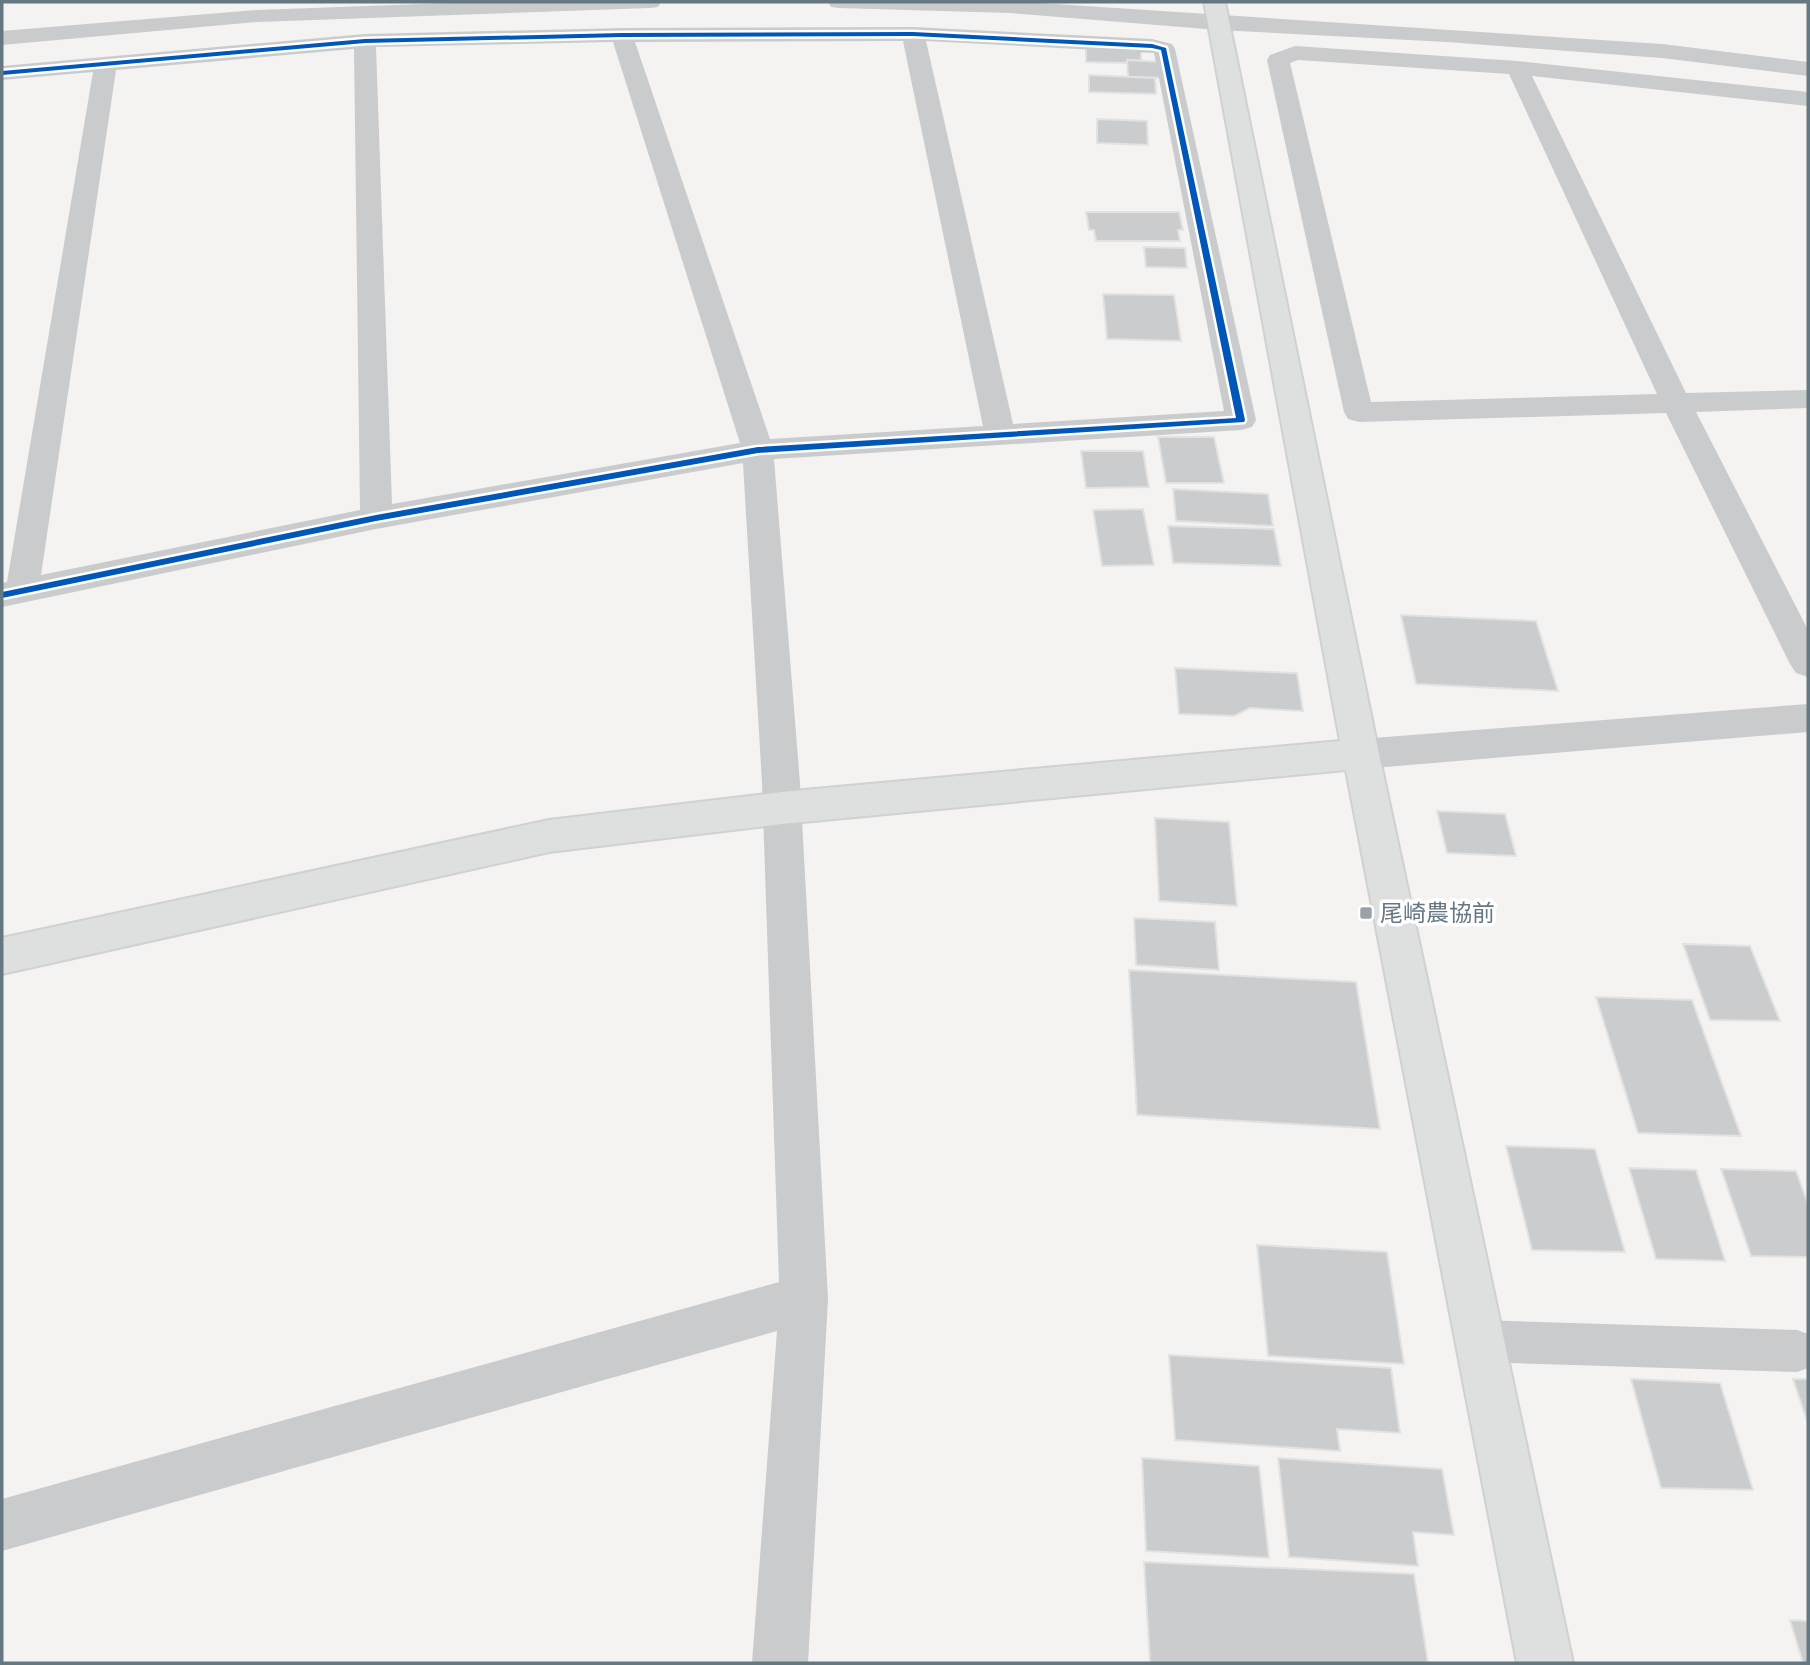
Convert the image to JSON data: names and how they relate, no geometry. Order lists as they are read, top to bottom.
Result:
{
  "places": {
    "transit": ["尾崎農協前"]
  }
}
